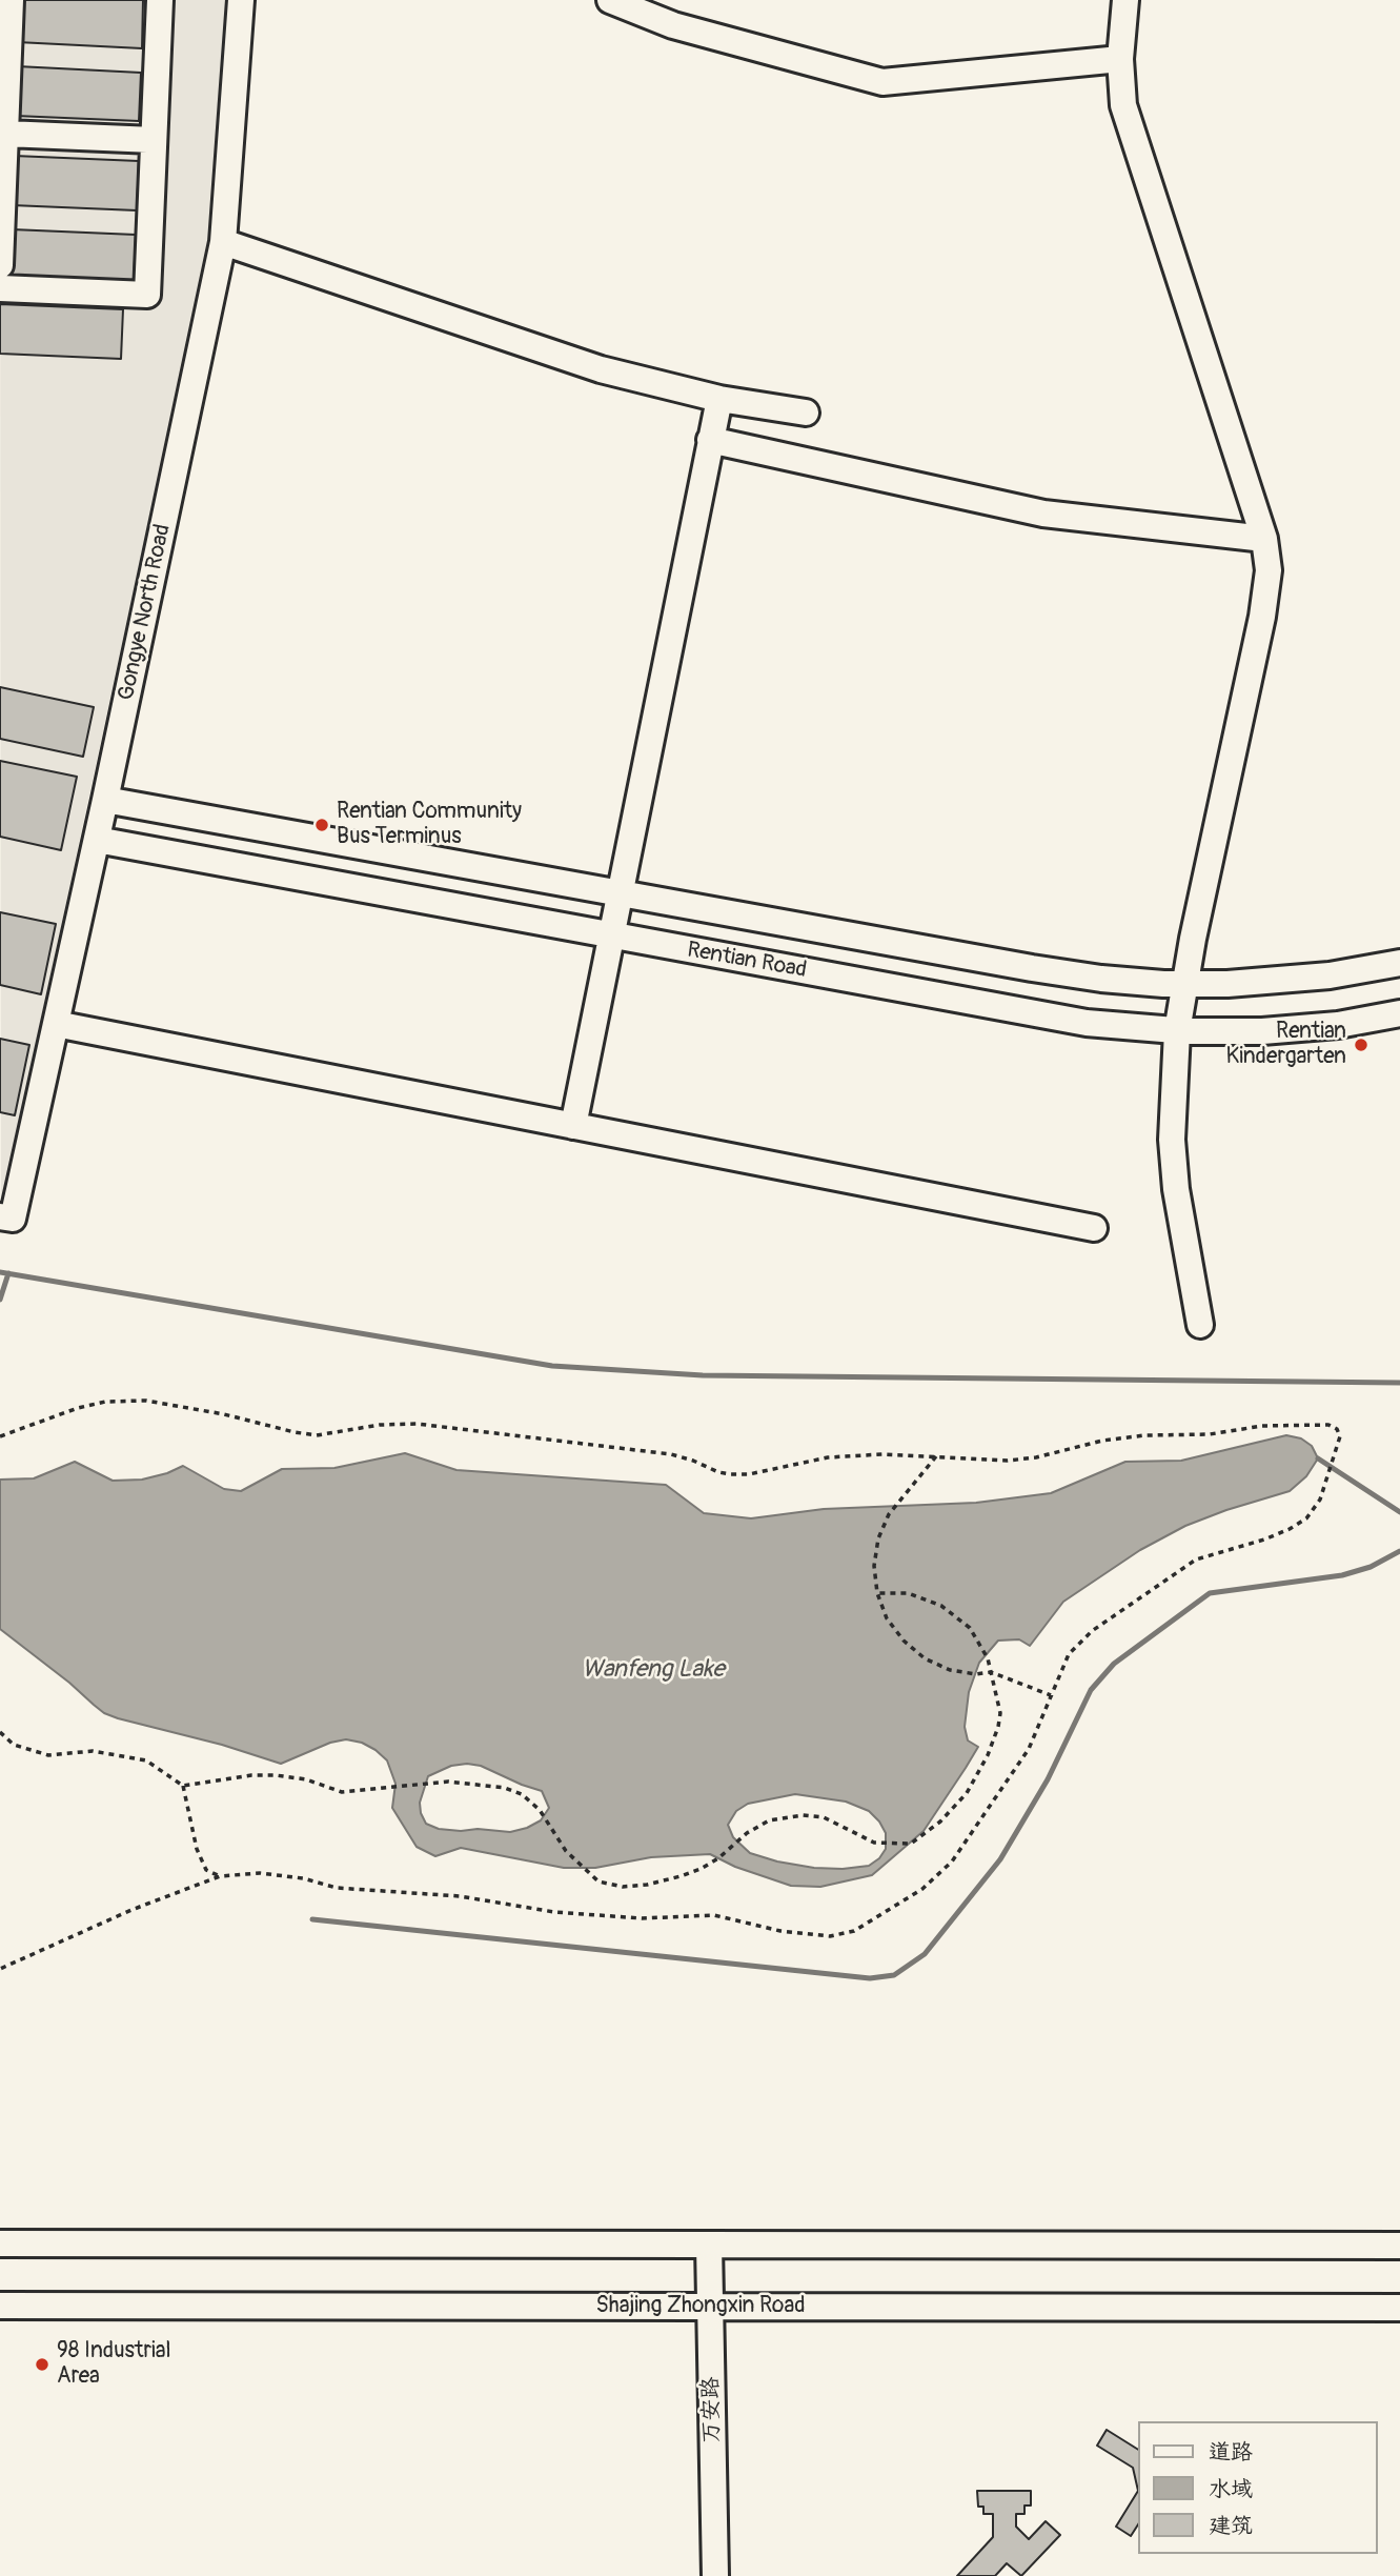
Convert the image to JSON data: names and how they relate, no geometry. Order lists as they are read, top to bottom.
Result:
{
  "streets": {
    "street": [
      "Gongye North Road",
      "Rentian Road",
      "Shajing Zhongxin Road",
      "万安路"
    ]
  },
  "crossings": [
    ["Gongye North Road", "Rentian Road"],
    ["Shajing Zhongxin Road", "万安路"]
  ],
  "water": ["Wanfeng Lake"],
  "places": ["Rentian Community Bus Terminus", "Rentian Kindergarten", "98 Industrial Area"],
  "legend": ["道路", "水域", "建筑"]
}
